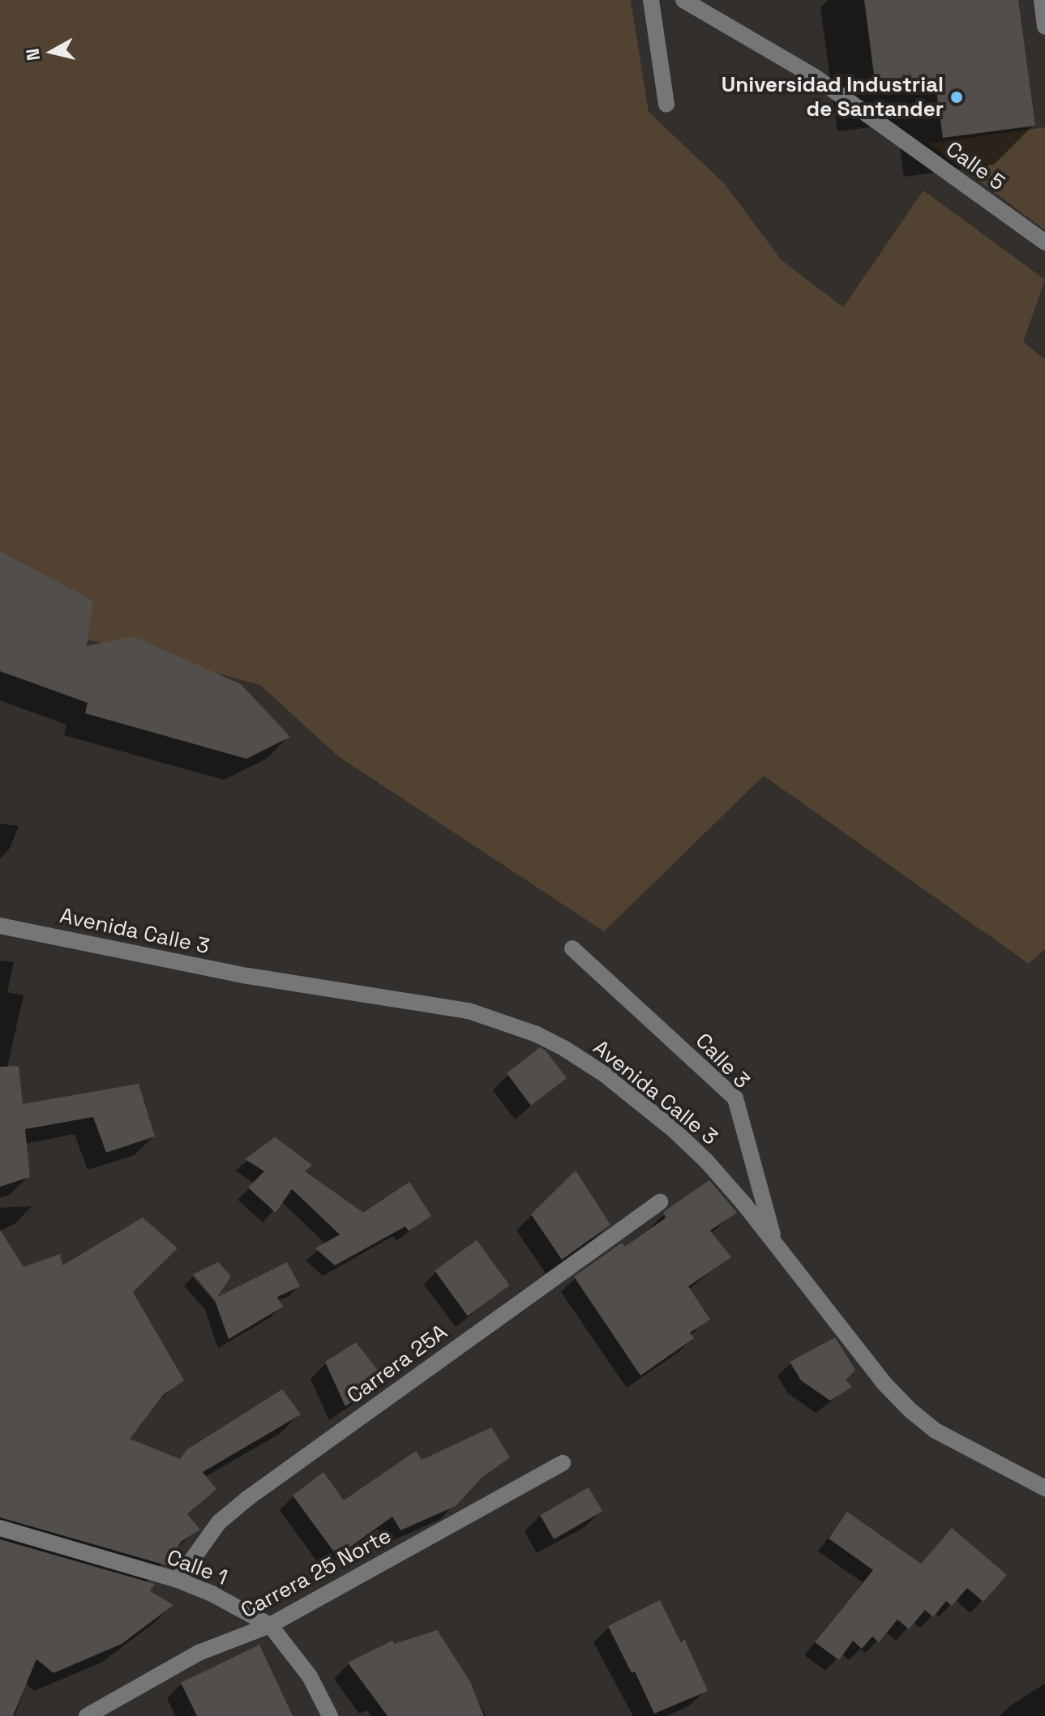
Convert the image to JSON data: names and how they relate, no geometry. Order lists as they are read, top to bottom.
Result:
{
  "streets": {
    "street": [
      "Calle 5",
      "Avenida Calle 3",
      "Calle 3",
      "Carrera 25A",
      "Calle 1",
      "Carrera 25 Norte"
    ]
  },
  "crossings": [
    ["Avenida Calle 3", "Calle 3"],
    ["Carrera 25A", "Calle 1"],
    ["Calle 1", "Carrera 25 Norte"]
  ],
  "places": ["Universidad Industrial de Santander"],
  "north": "left"
}
